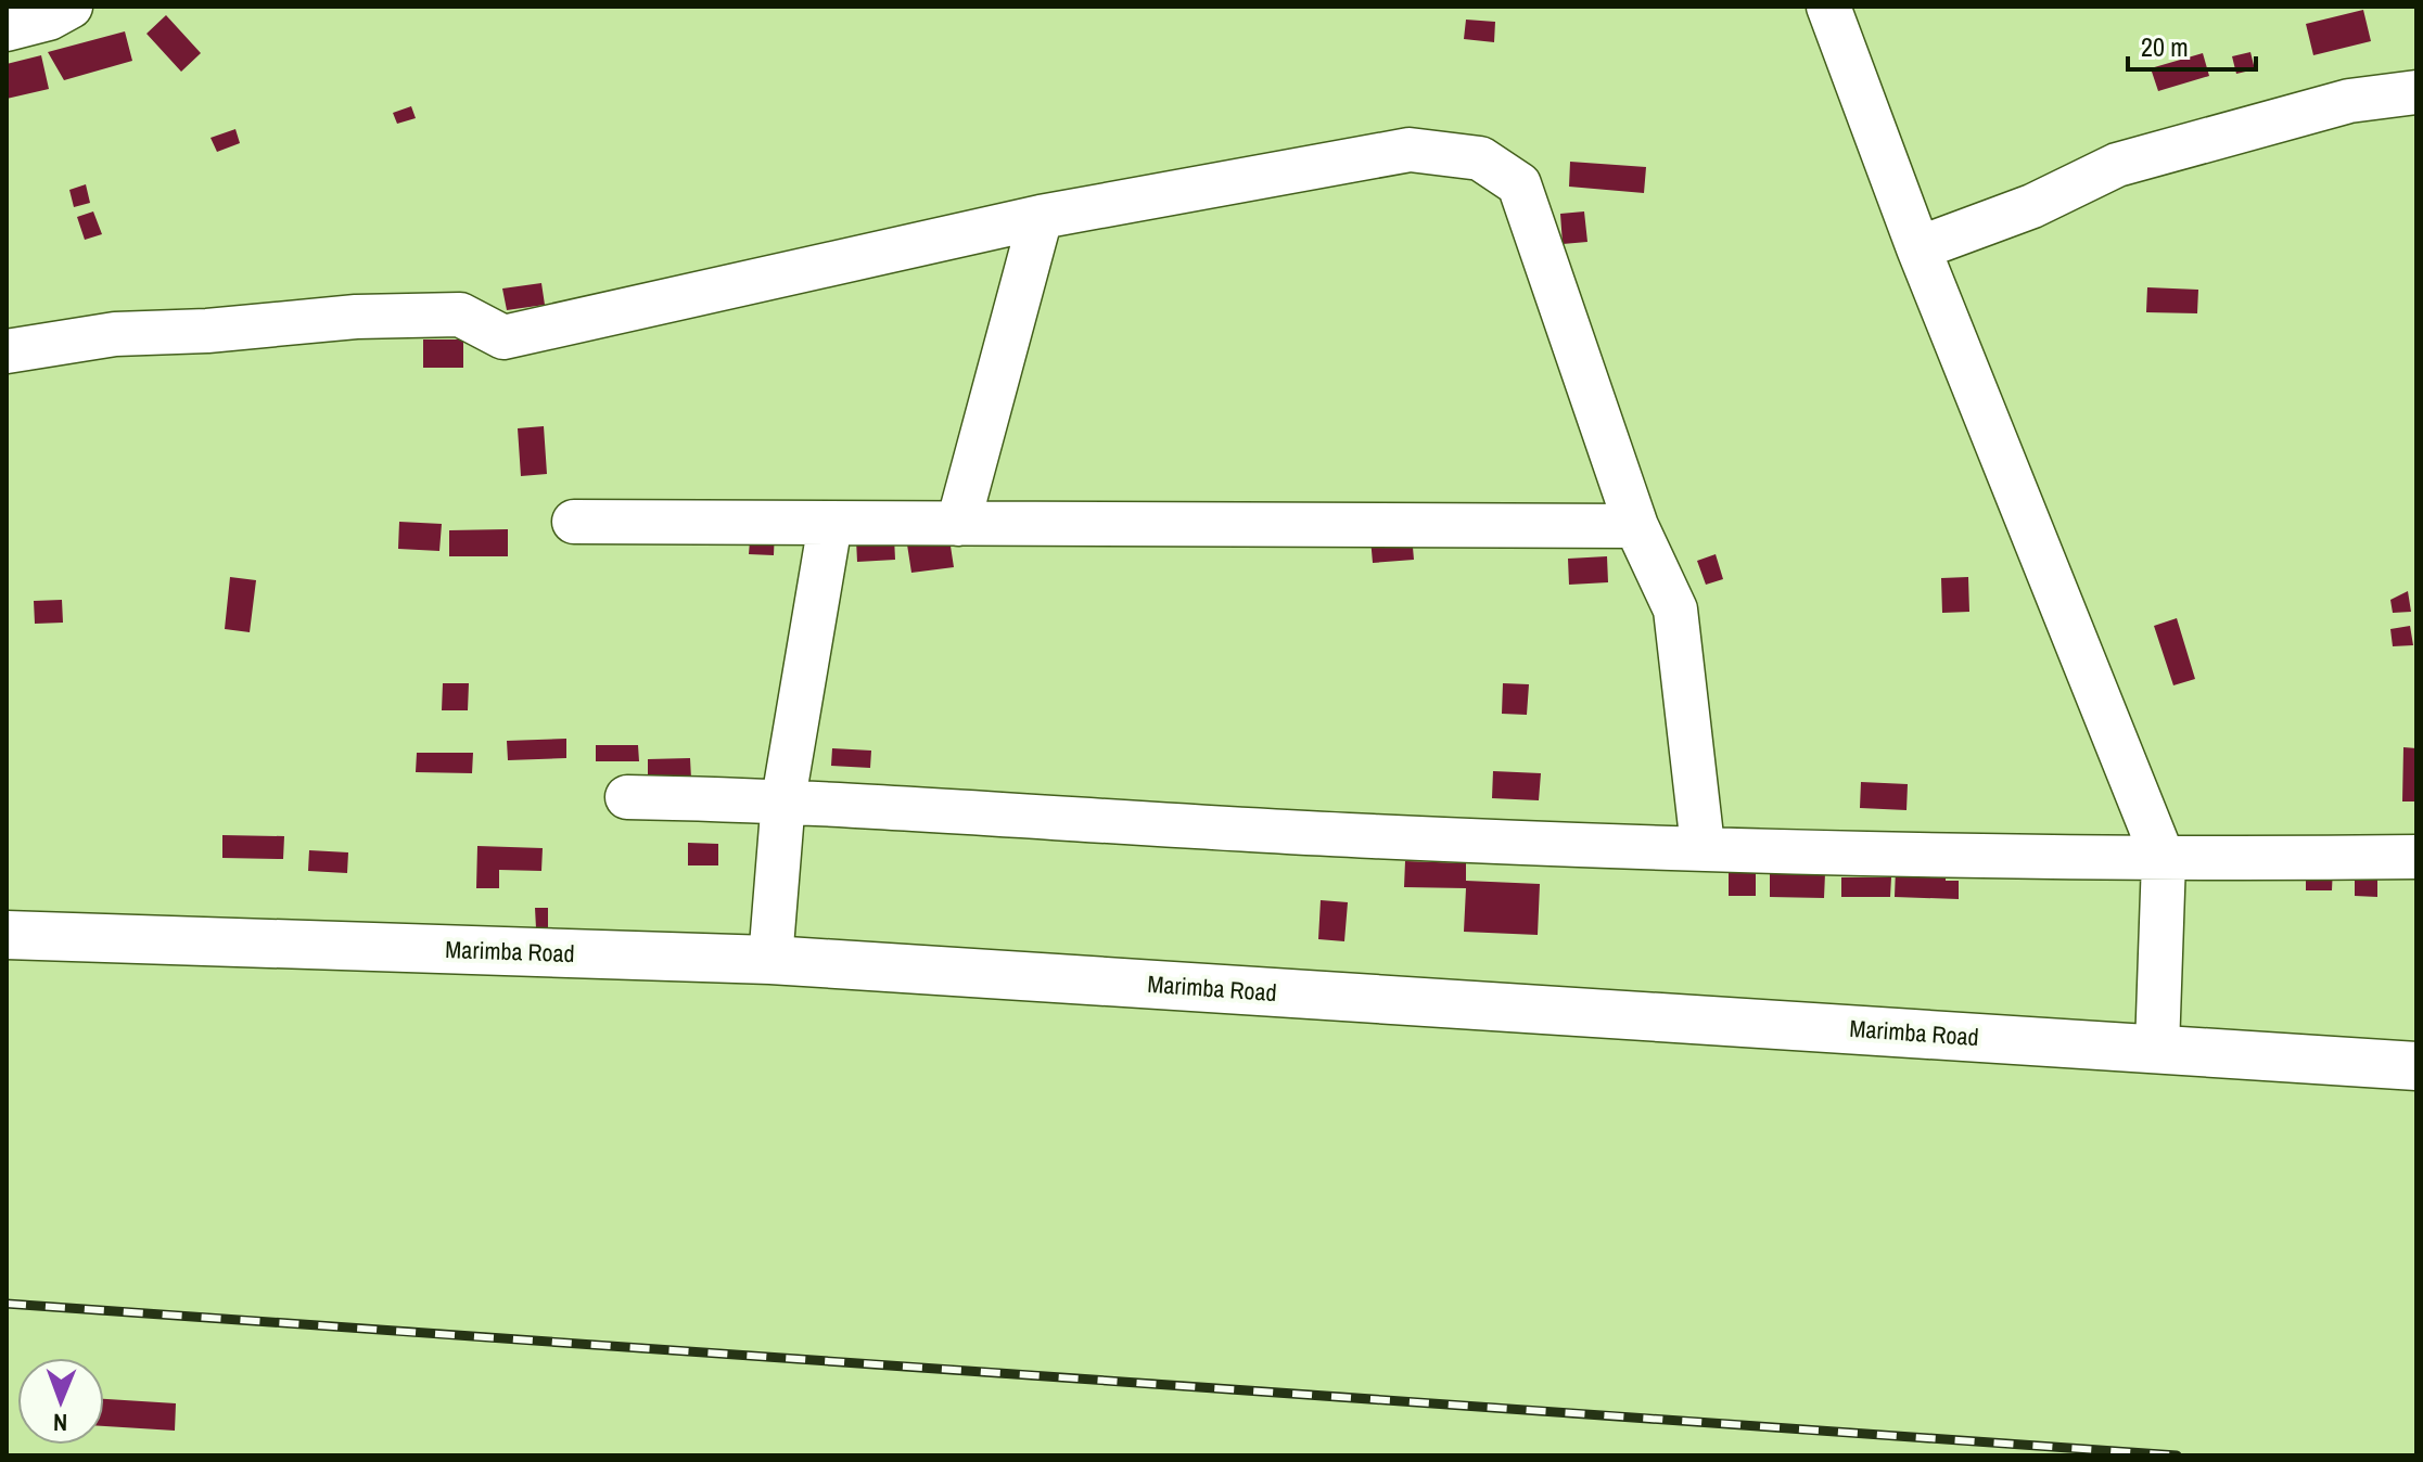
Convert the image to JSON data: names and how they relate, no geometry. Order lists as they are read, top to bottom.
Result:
{
  "streets": {
    "street": ["Marimba Road"]
  },
  "scale_bar": "20 m",
  "north": "bottom"
}
